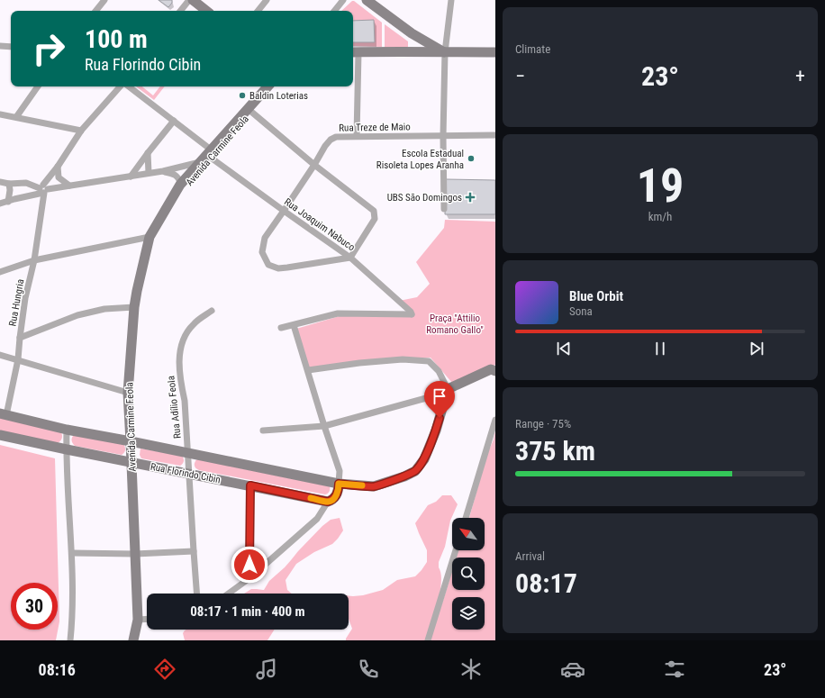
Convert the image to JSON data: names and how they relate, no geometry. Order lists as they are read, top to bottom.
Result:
{
  "streets": {
    "main road": ["Avenida Carmine Feola", "Rua Florindo Cibin"],
    "street": [
      "Rua Treze de Maio",
      "Rua Joaquim Nabuco",
      "Rua Hungria",
      "Rua Adílio Feola"
    ]
  },
  "crossings": [
    ["Rua Treze de Maio", "Rua Joaquim Nabuco"],
    ["Avenida Carmine Feola", "Rua Joaquim Nabuco"],
    ["Avenida Carmine Feola", "Rua Florindo Cibin"],
    ["Rua Hungria", "Rua Florindo Cibin"],
    ["Rua Adílio Feola", "Rua Florindo Cibin"]
  ],
  "parks": ["Praça \"Attilio Romano Gallo\""],
  "places": {
    "other": ["Baldin Loterias", "Escola Estadual Risoleta Lopes Aranha"],
    "health": ["UBS São Domingos"]
  },
  "north": "top left",
  "page": {
    "tile": [
      "Climate",
      ["19", "km/h"],
      ["Range · 75%", "375 km"],
      ["Arrival", "08:17"]
    ],
    "turn": ["100 m", "Rua Florindo Cibin"],
    "heat": ["−", "23°", "+"],
    "song": ["Blue Orbit", "Sona"],
    "limit": "30",
    "trip": "08:17 · 1 min · 400 m",
    "tabs": ["08:16", "23°"]
  }
}
